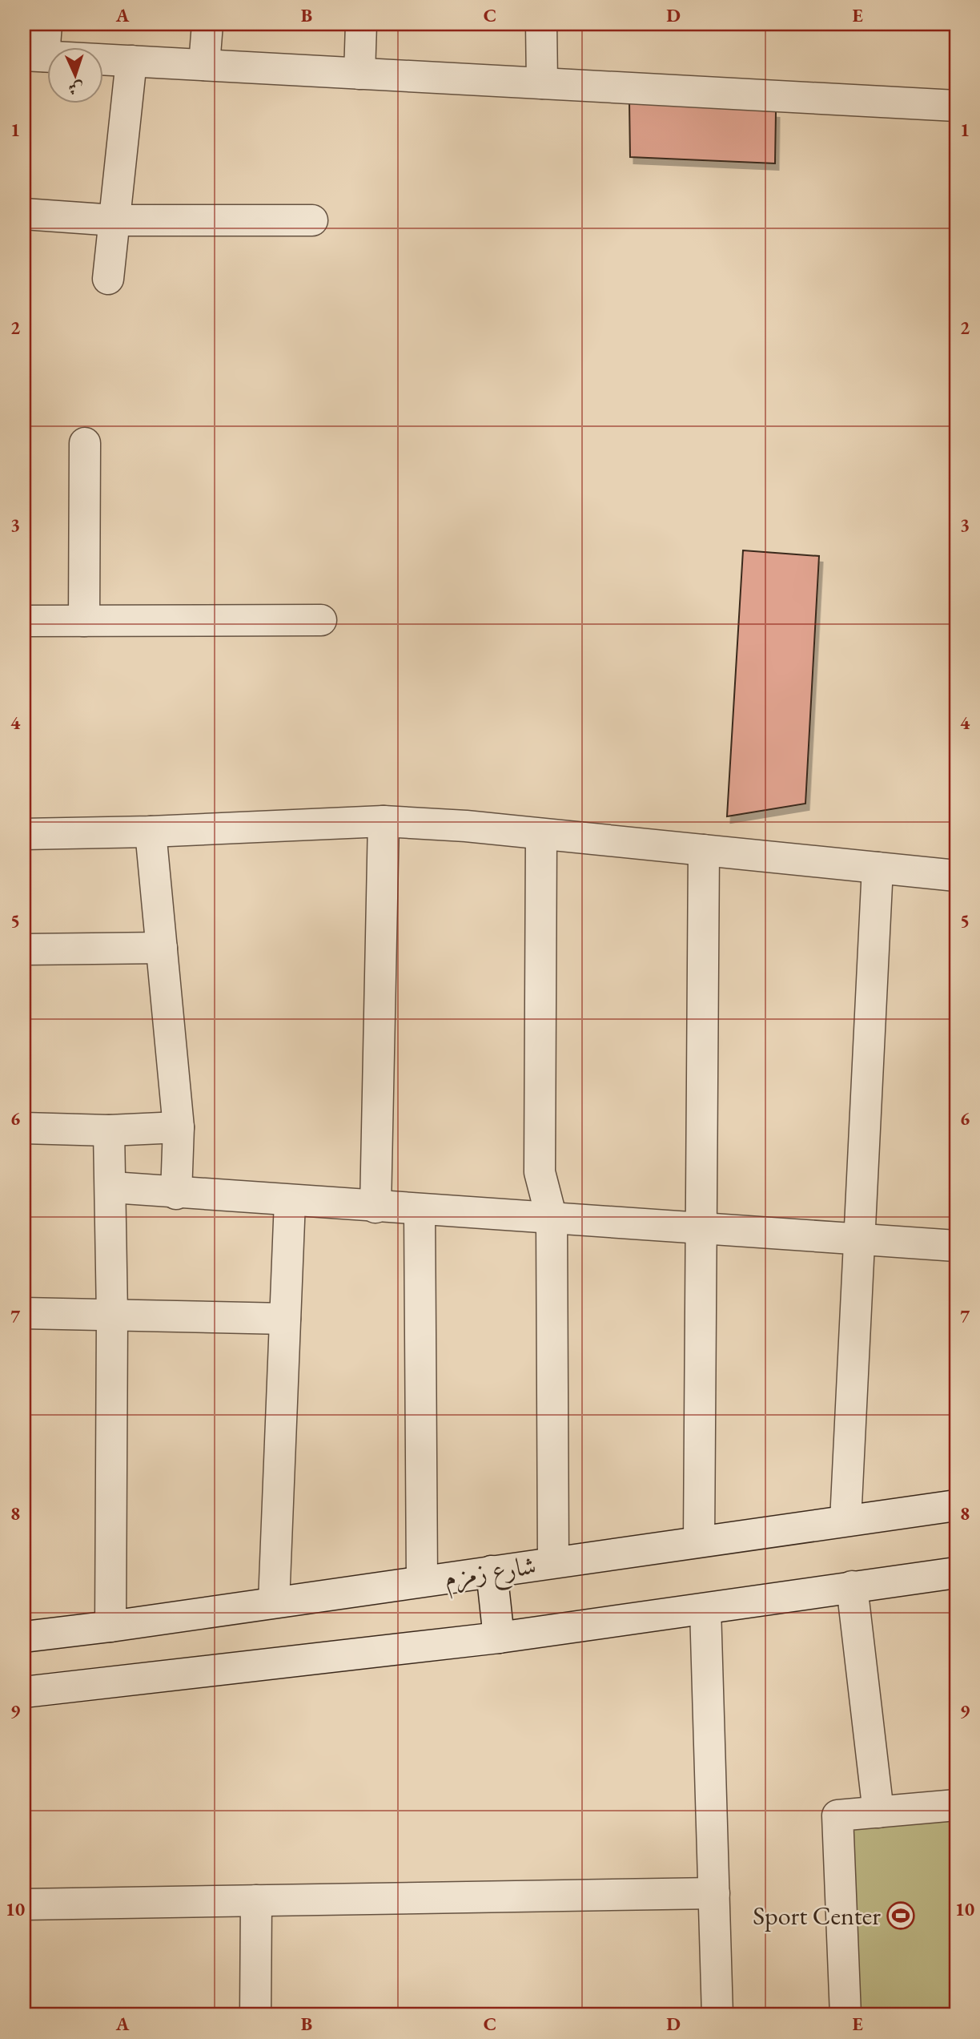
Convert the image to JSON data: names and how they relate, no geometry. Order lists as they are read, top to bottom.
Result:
{
  "streets": {
    "street": ["شارع زمزم"]
  },
  "places": {
    "sports": ["Sport Center"]
  },
  "north": "bottom",
  "grid": {
    "columns": [
      "A",
      "B",
      "C",
      "D",
      "E"
    ],
    "rows": [
      "1",
      "2",
      "3",
      "4",
      "5",
      "6",
      "7",
      "8",
      "9",
      "10"
    ]
  }
}
